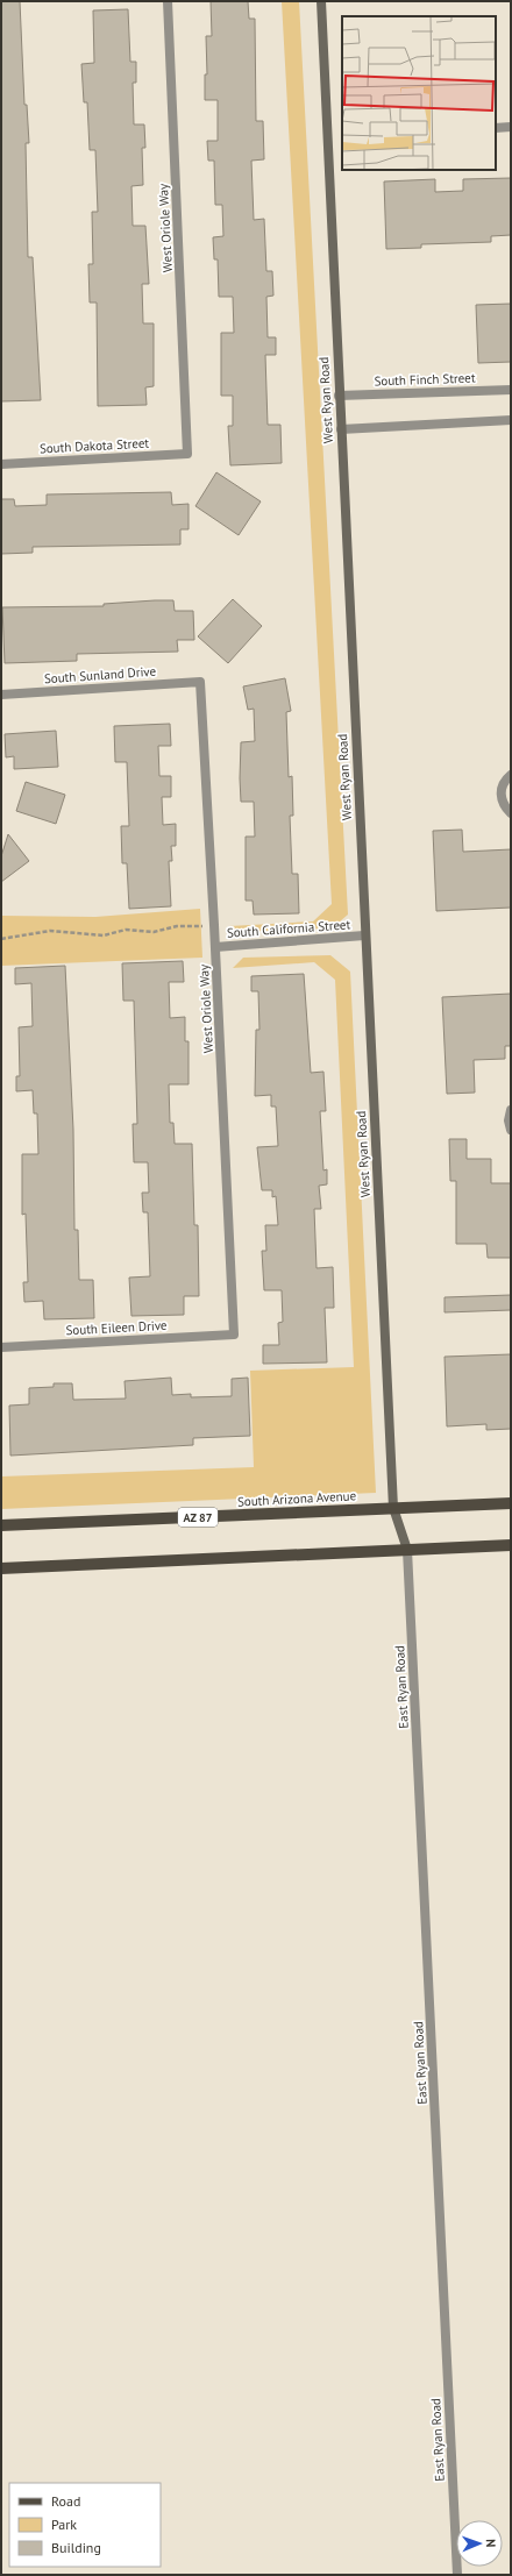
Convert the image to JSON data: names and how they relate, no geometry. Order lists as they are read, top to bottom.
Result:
{
  "streets": {
    "main road": ["South Arizona Avenue", "AZ 87"],
    "street": [
      "West Oriole Way",
      "South Finch Street",
      "West Ryan Road",
      "South Dakota Street",
      "South Sunland Drive",
      "South California Street",
      "South Eileen Drive",
      "East Ryan Road"
    ]
  },
  "crossings": [
    ["West Oriole Way", "South Dakota Street"],
    ["West Oriole Way", "South Sunland Drive"],
    ["West Oriole Way", "South California Street"],
    ["West Oriole Way", "South Eileen Drive"],
    ["South Finch Street", "West Ryan Road"],
    ["West Ryan Road", "South California Street"],
    ["West Ryan Road", "South Arizona Avenue"],
    ["West Ryan Road", "East Ryan Road"]
  ],
  "legend": ["Road", "Park", "Building"],
  "north": "right"
}
